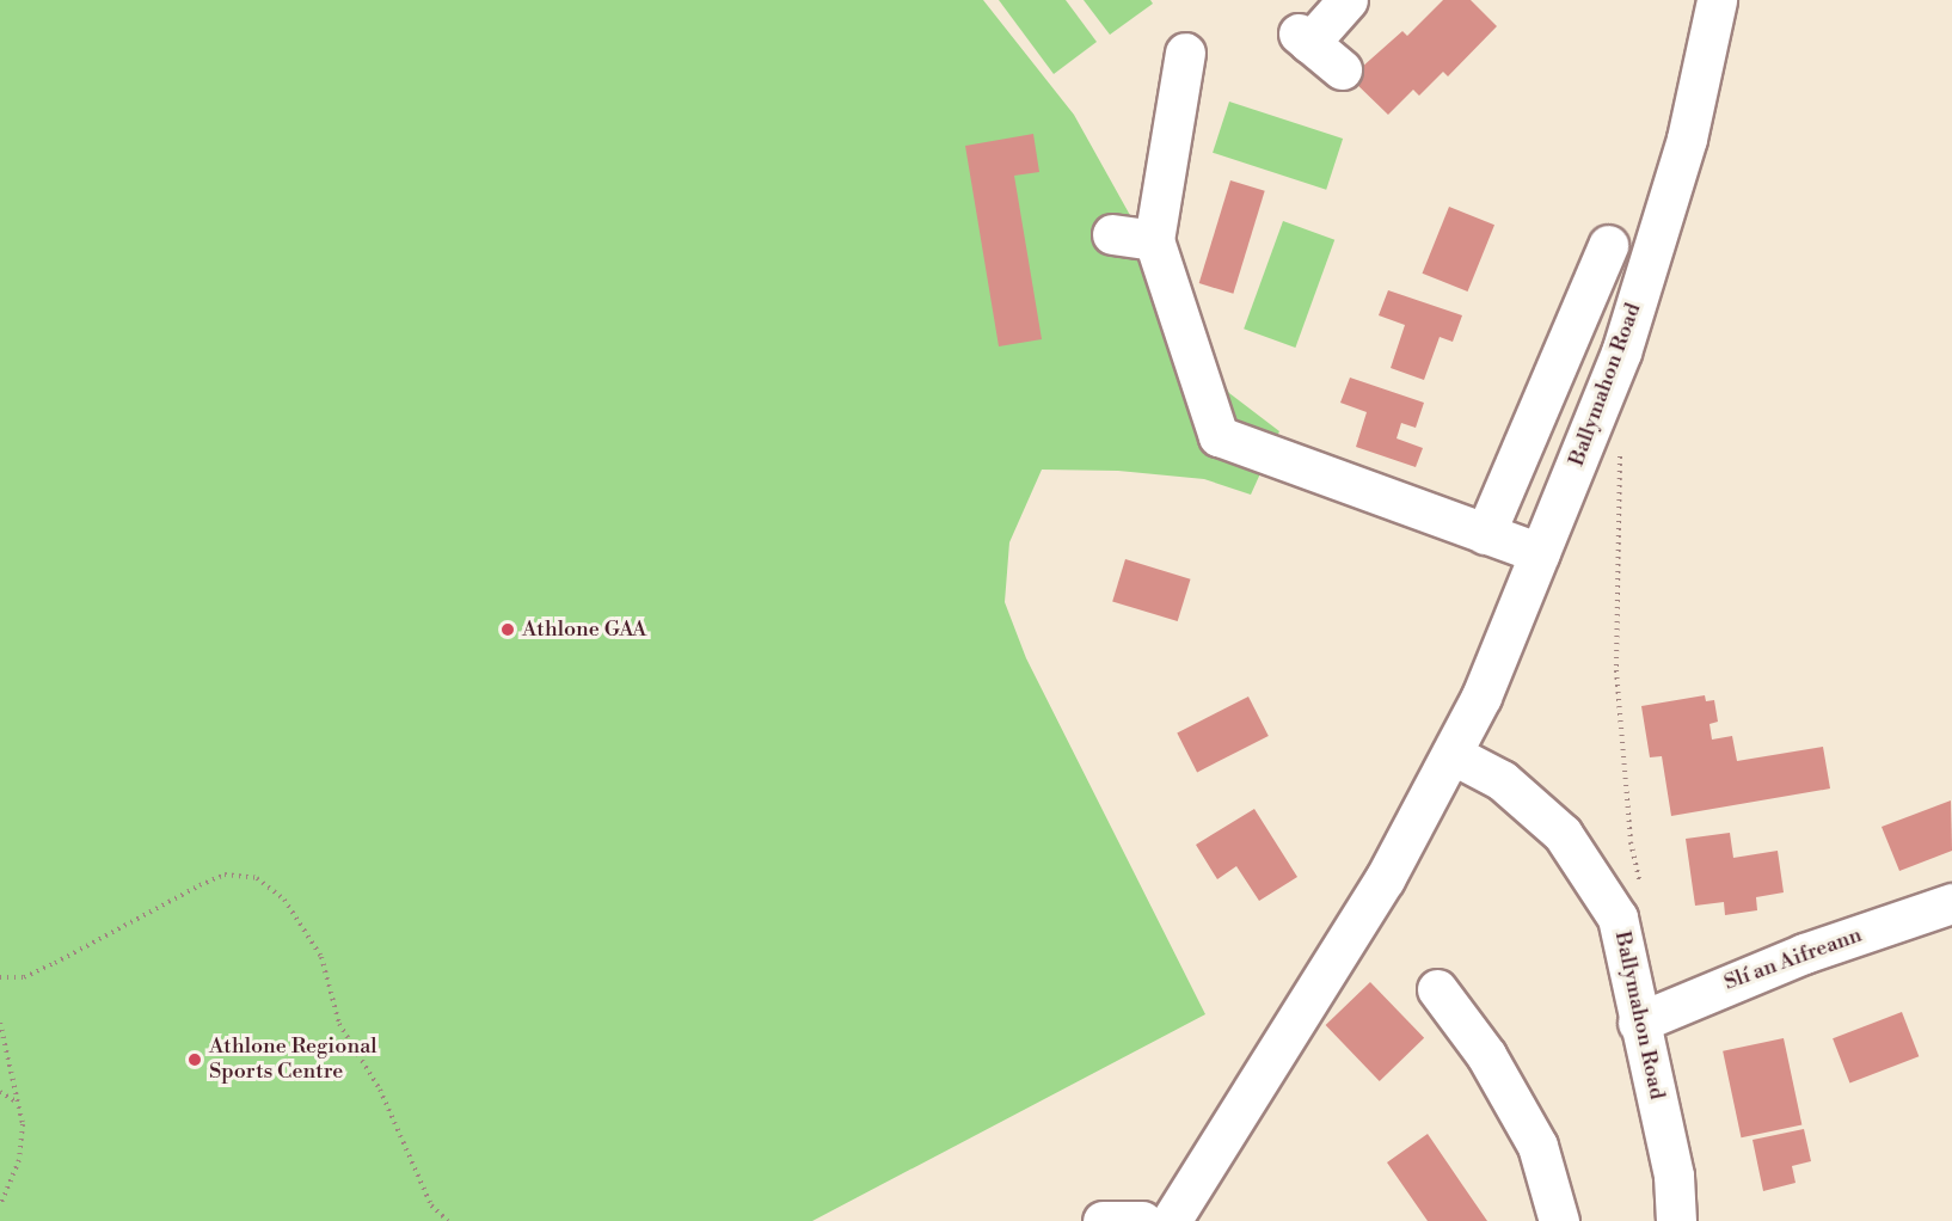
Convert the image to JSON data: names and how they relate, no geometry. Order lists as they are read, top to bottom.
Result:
{
  "streets": {
    "street": ["Ballymahon Road", "Slí an Aifreann"]
  },
  "crossings": [
    ["Ballymahon Road", "Slí an Aifreann"]
  ],
  "places": ["Athlone GAA", "Athlone Regional Sports Centre"]
}
